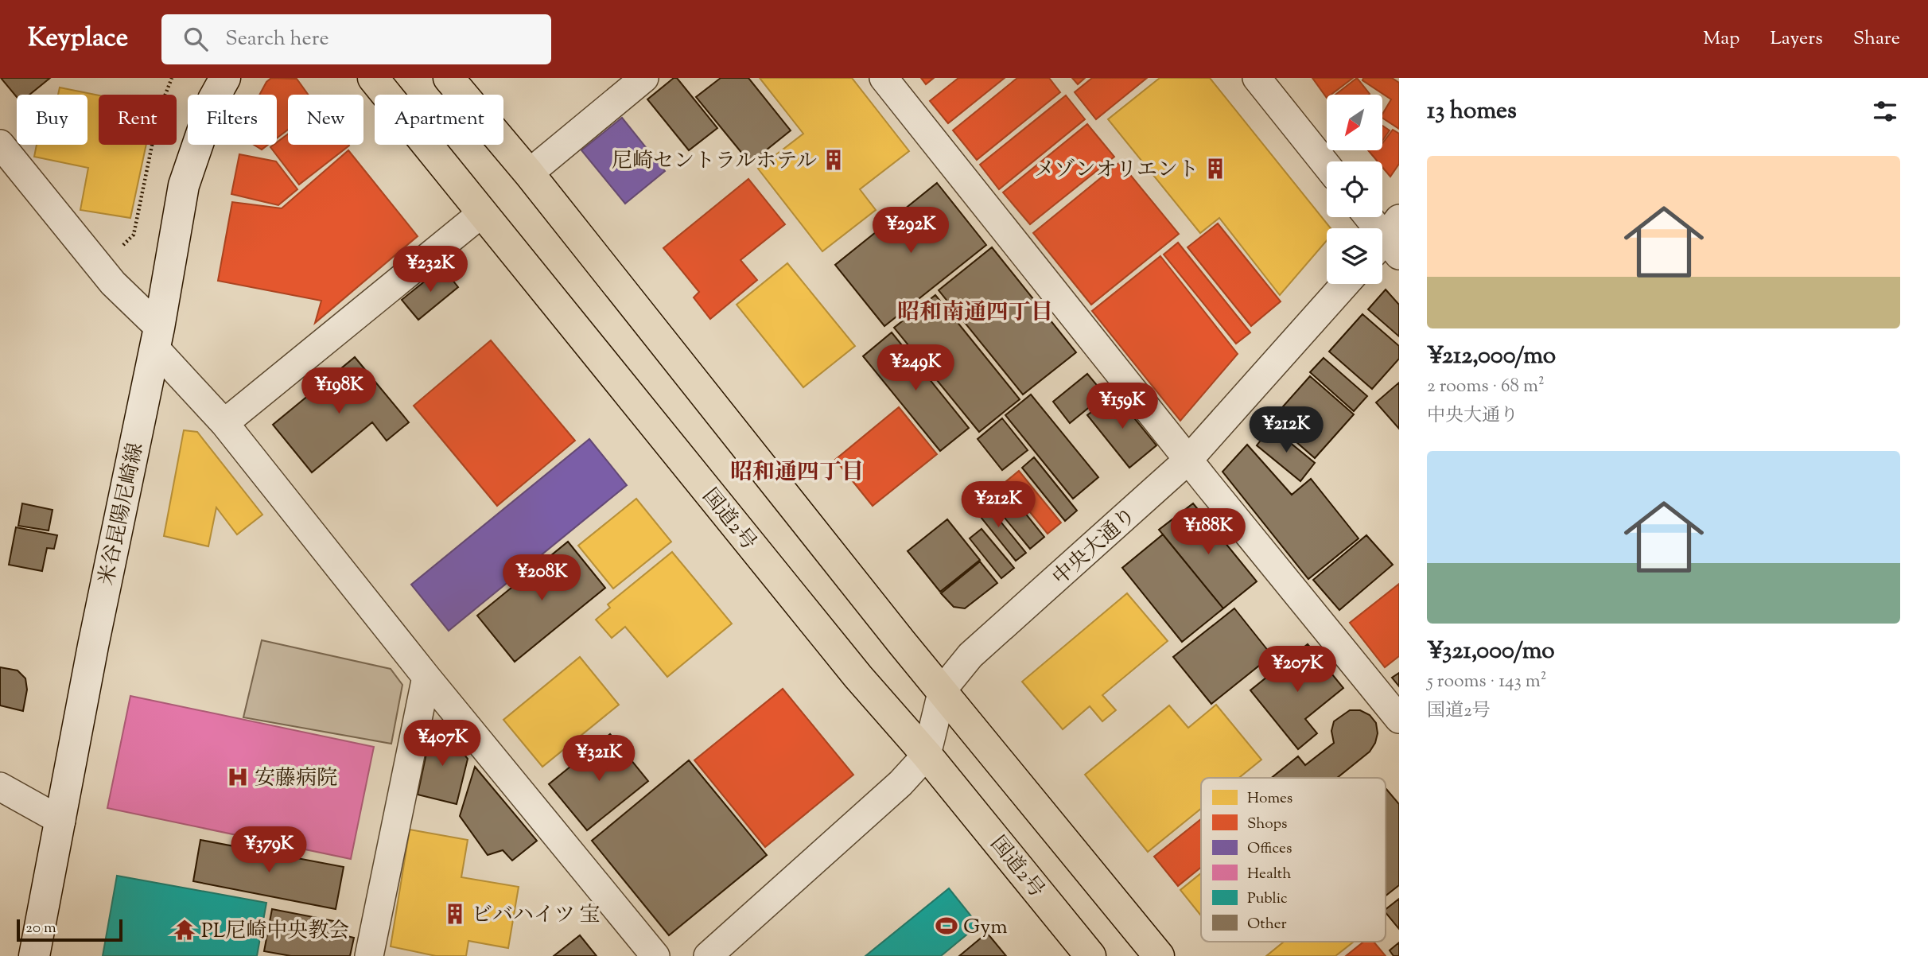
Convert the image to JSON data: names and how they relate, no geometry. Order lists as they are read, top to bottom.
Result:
{
  "streets": {
    "highway": ["国道2号"],
    "main road": ["米谷昆陽尼崎線"],
    "street": ["中央大通り"]
  },
  "districts": ["昭和南通四丁目", "昭和通四丁目"],
  "places": {
    "building": ["尼崎セントラルホテル", "メゾンオリエント", "ビバハイツ 宝"],
    "hospital": ["安藤病院"],
    "sports": ["Gym"],
    "temple": ["PL尼崎中央教会"]
  },
  "legend": [
    "Homes",
    "Shops",
    "Offices",
    "Health",
    "Public",
    "Other"
  ],
  "scale_bar": "20 m",
  "north": "bottom left",
  "page": {
    "header": "Keyplace",
    "search": "Search here",
    "nav": ["Map", "Layers", "Share"],
    "heading": "13 homes",
    "chip": [
      "Buy",
      "Rent",
      "Filters",
      "New",
      "Apartment"
    ],
    "list": [
      {
        "name": "¥212,000/mo",
        "note": "2 rooms · 68 m² · 中央大通り"
      },
      {
        "name": "¥321,000/mo",
        "note": "5 rooms · 143 m² · 国道2号"
      }
    ],
    "price": [
      "¥292K",
      "¥232K",
      "¥249K",
      "¥198K",
      "¥159K",
      "¥212K",
      "¥212K",
      "¥188K",
      "¥208K",
      "¥207K",
      "¥407K",
      "¥321K",
      "¥379K"
    ],
    "scale": "20 m"
  }
}
